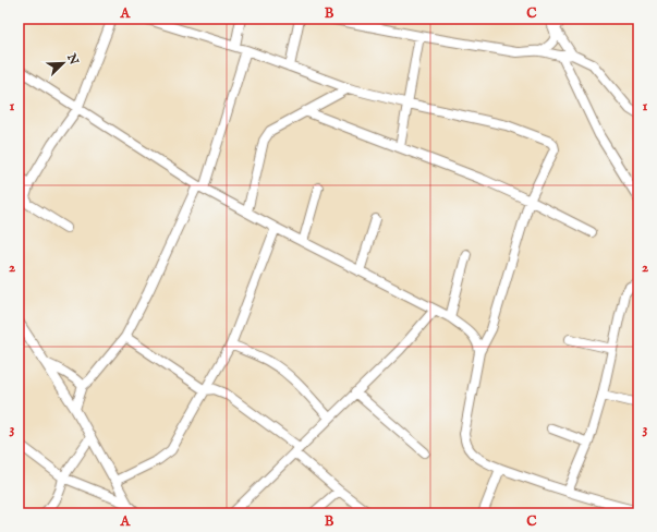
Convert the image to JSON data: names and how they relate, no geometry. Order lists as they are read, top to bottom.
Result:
{
  "north": "top right",
  "grid": {
    "columns": ["A", "B", "C"],
    "rows": ["1", "2", "3"]
  }
}
